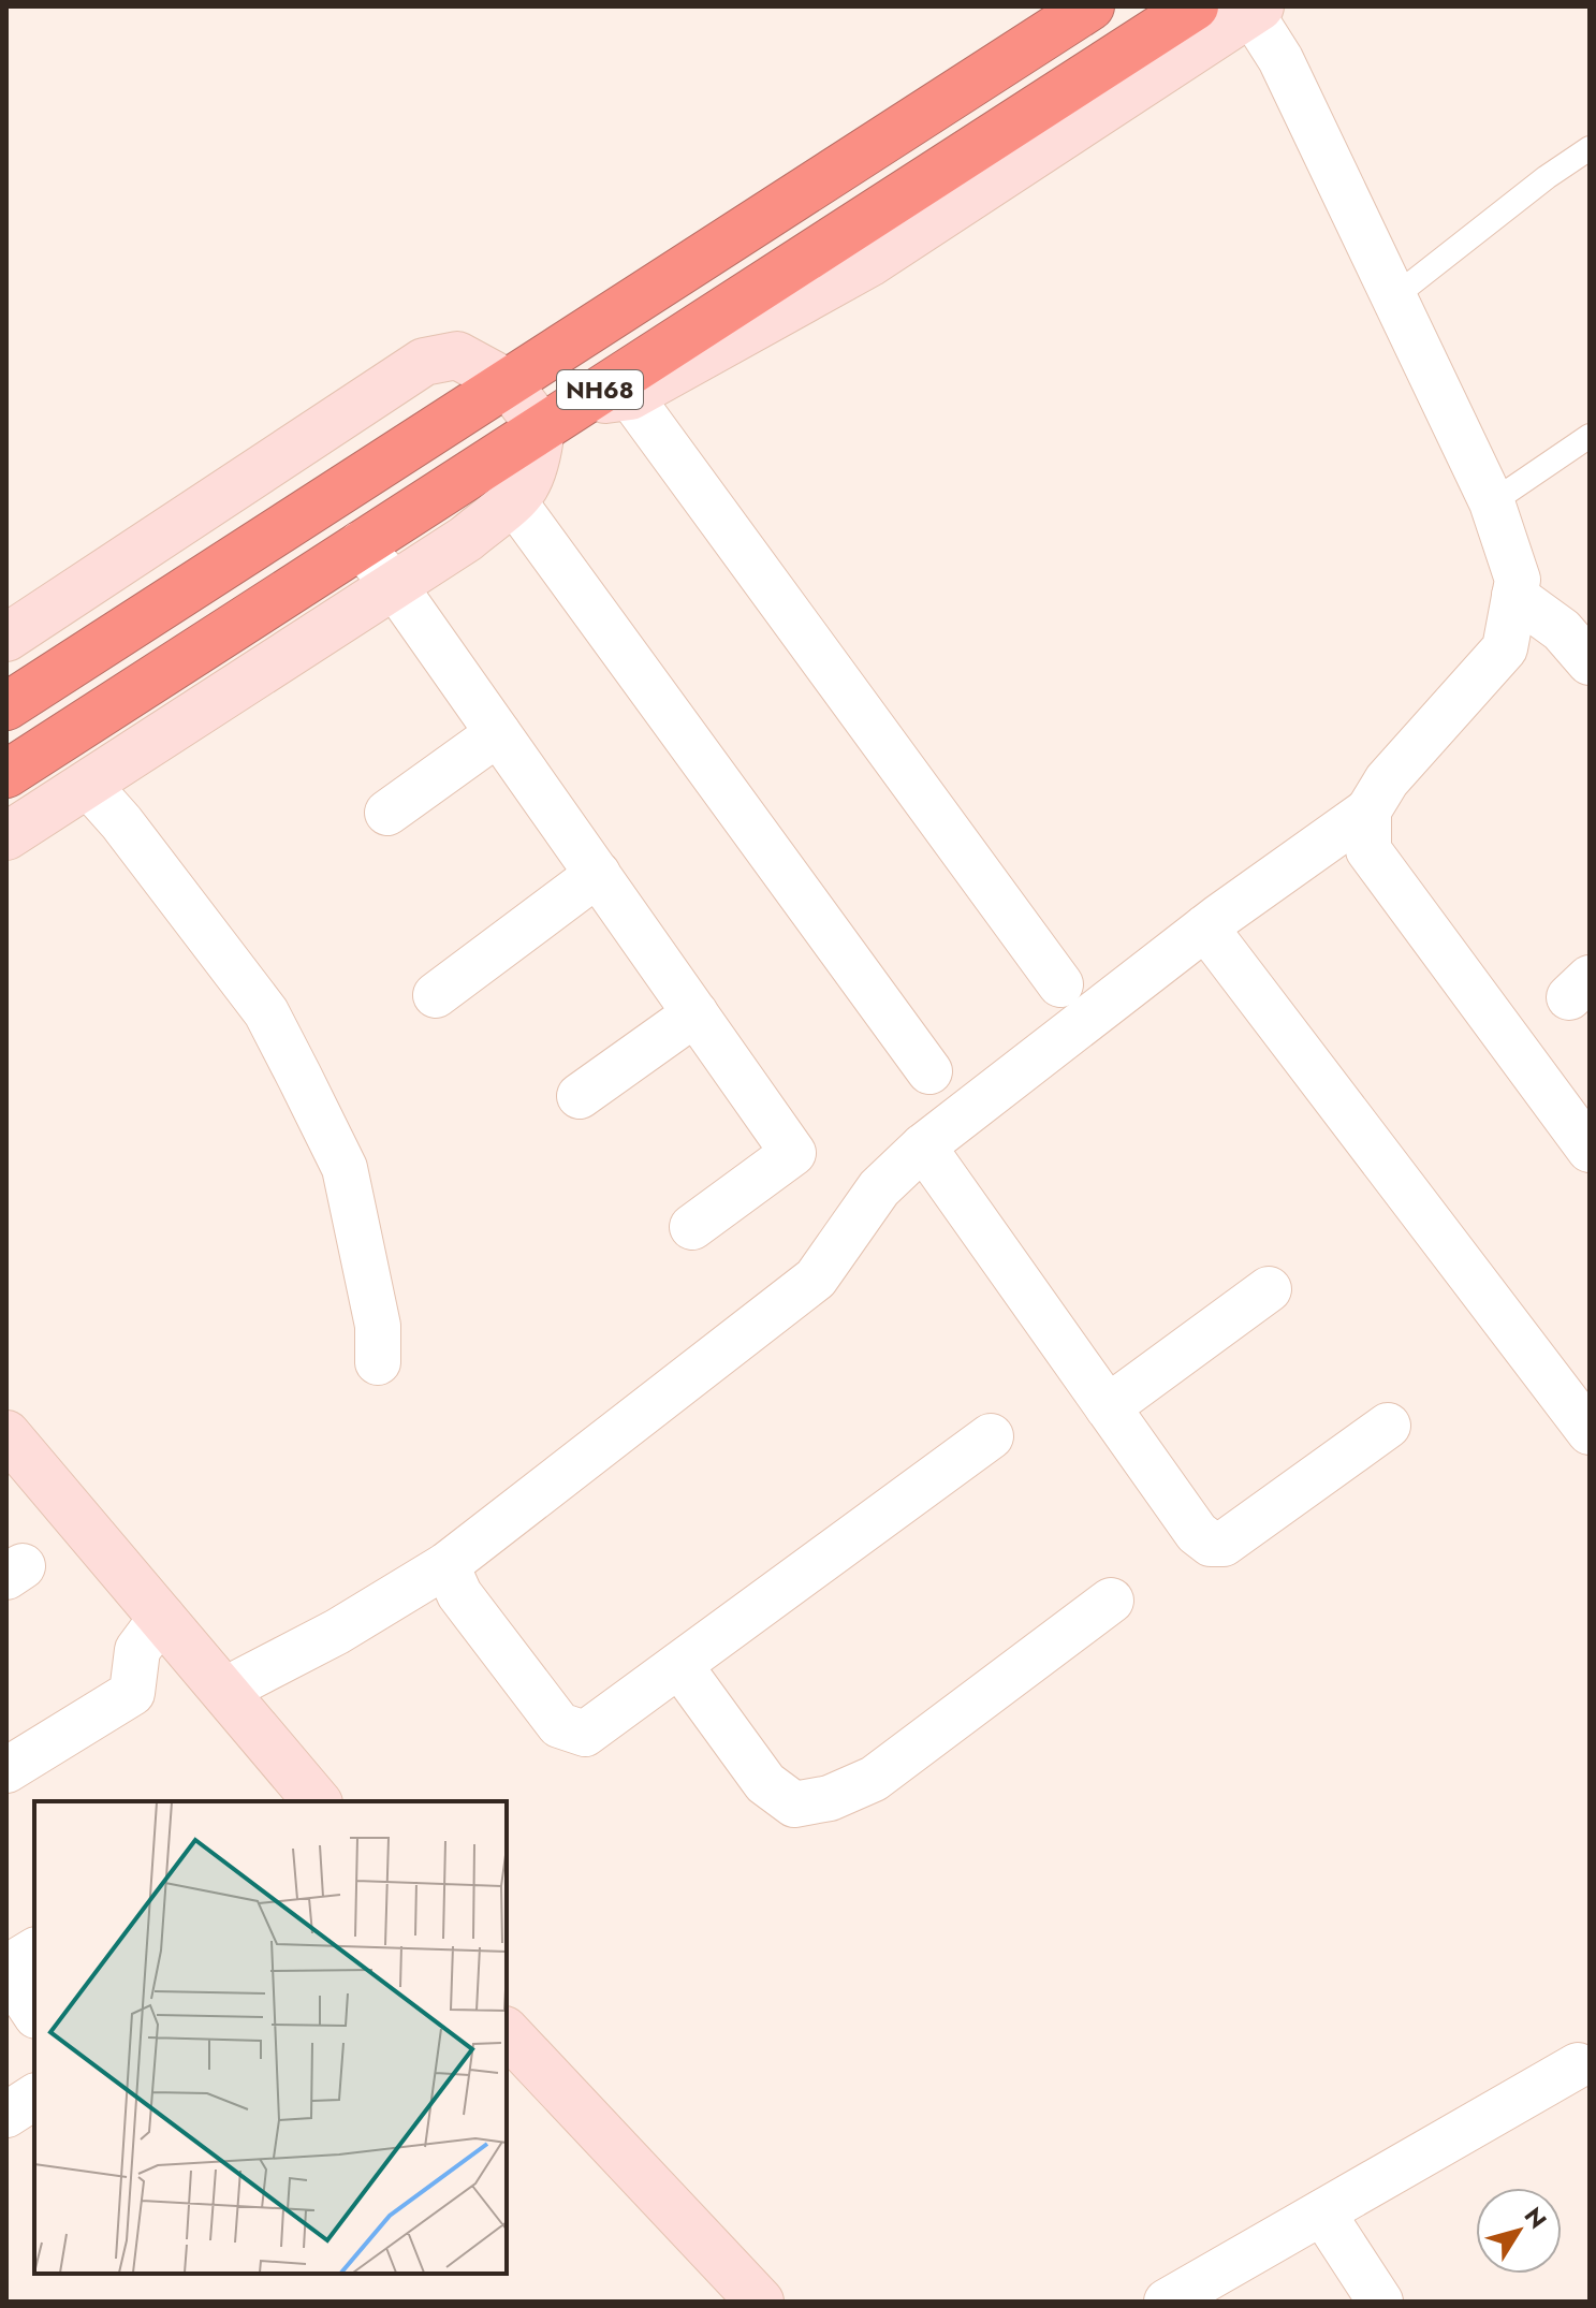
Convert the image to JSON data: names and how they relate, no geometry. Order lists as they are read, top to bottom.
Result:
{
  "streets": {
    "highway": ["NH68"]
  },
  "north": "top right"
}
